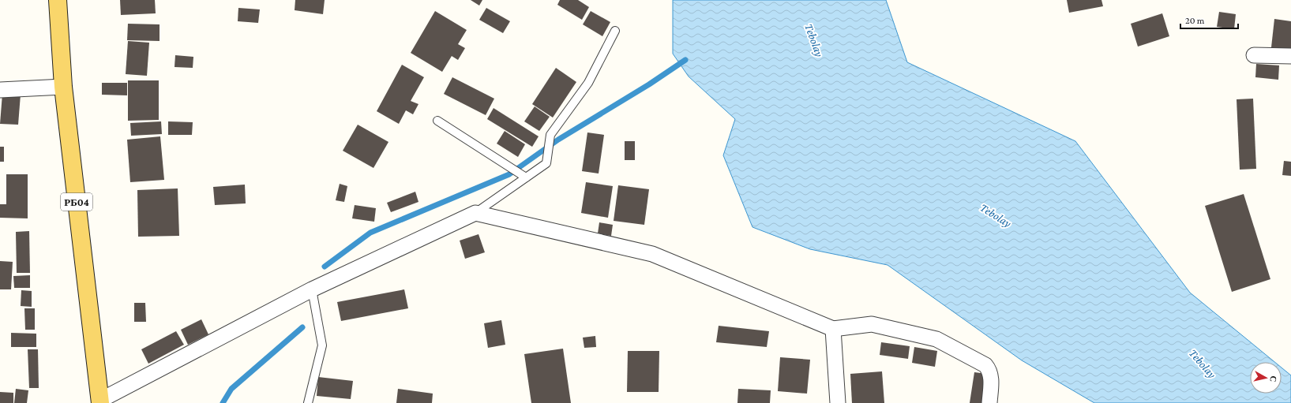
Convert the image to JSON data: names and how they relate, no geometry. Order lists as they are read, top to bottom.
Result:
{
  "streets": {
    "main road": ["РБ04"]
  },
  "water": ["Tebolay"],
  "scale_bar": "20 m",
  "north": "right"
}
